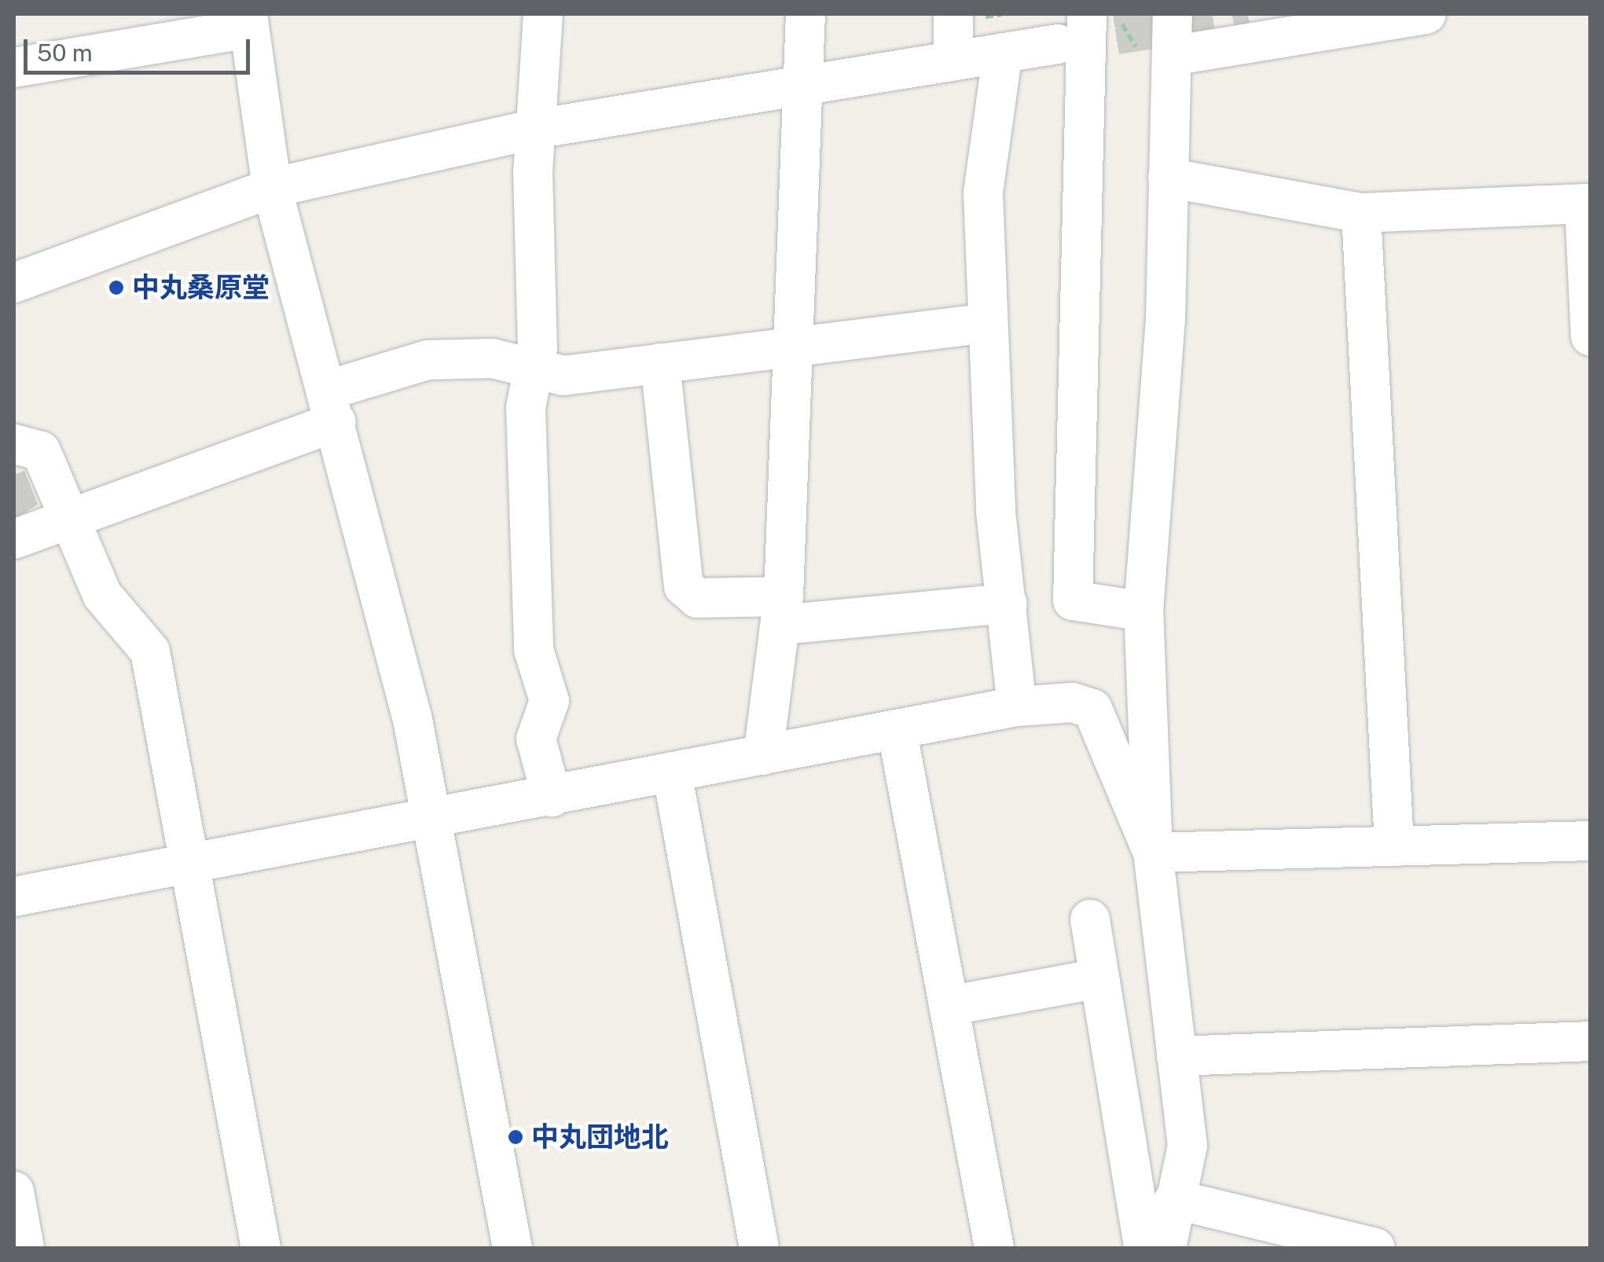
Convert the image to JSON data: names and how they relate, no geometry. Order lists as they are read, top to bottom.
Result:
{
  "places": ["中丸桑原堂", "中丸団地北"],
  "scale_bar": "50 m"
}
